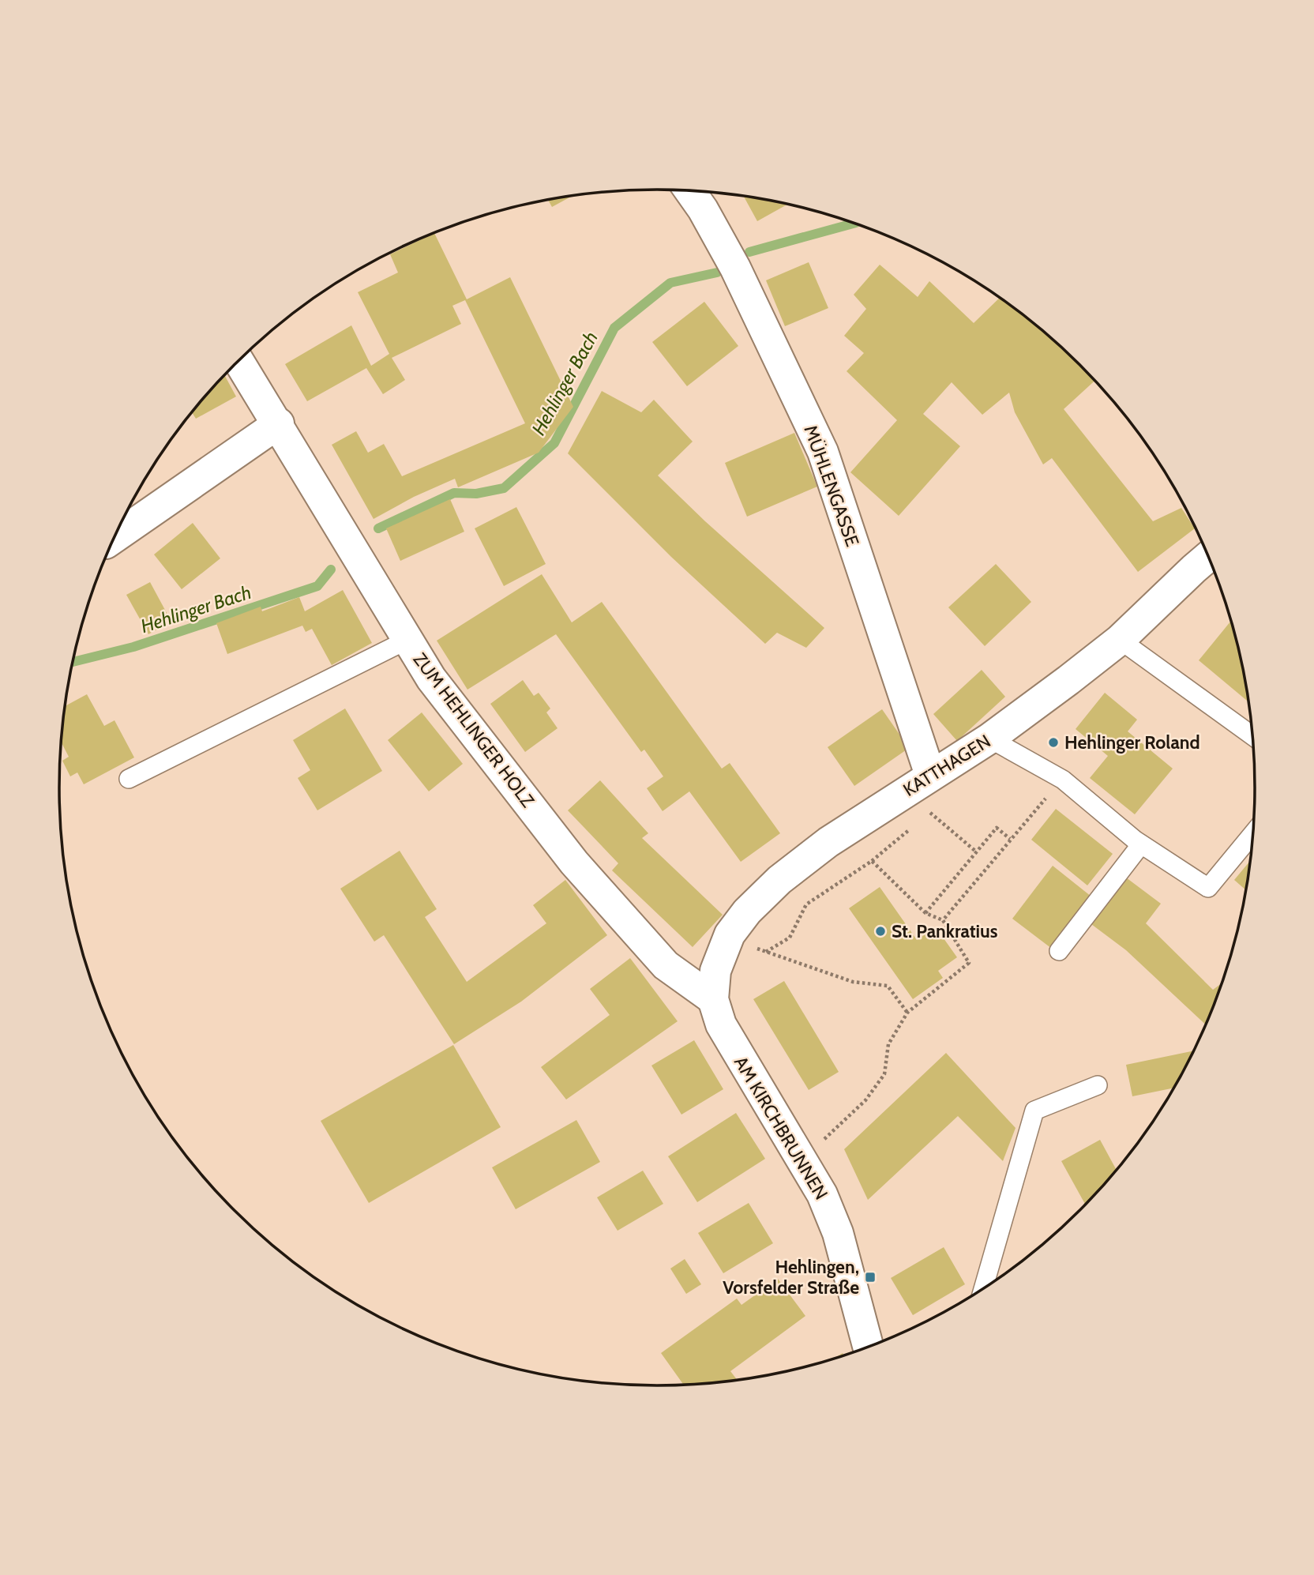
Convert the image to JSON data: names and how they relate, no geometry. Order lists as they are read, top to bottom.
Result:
{
  "streets": {
    "street": [
      "MÜHLENGASSE",
      "ZUM HEHLINGER HOLZ",
      "KATTHAGEN",
      "AM KIRCHBRUNNEN"
    ]
  },
  "crossings": [
    ["MÜHLENGASSE", "KATTHAGEN"],
    ["ZUM HEHLINGER HOLZ", "KATTHAGEN"],
    ["ZUM HEHLINGER HOLZ", "AM KIRCHBRUNNEN"],
    ["KATTHAGEN", "AM KIRCHBRUNNEN"]
  ],
  "water": ["Hehlinger Bach"],
  "places": {
    "other": ["Hehlinger Roland", "St. Pankratius"],
    "transit": ["Hehlingen, Vorsfelder Straße"]
  }
}
